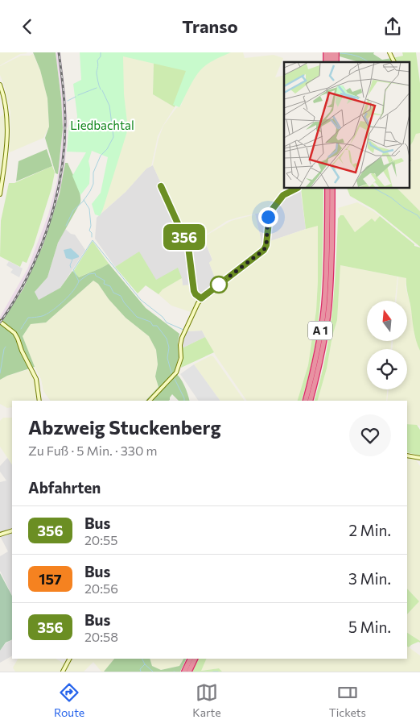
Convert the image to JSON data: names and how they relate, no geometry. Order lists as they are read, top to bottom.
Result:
{
  "streets": {
    "highway": ["A 1"]
  },
  "parks": ["Liedbachtal"],
  "lines": ["bus line 356"],
  "north": "top",
  "page": {
    "header": "Transo",
    "on_map": "356",
    "heading": [
      ["Abzweig Stuckenberg", "Zu Fuß · 5 Min. · 330 m"],
      "Abfahrten"
    ],
    "list": [
      {
        "mark": "356",
        "name": "Bus",
        "note": "20:55",
        "value": "2 Min."
      },
      {
        "mark": "157",
        "name": "Bus",
        "note": "20:56",
        "value": "3 Min."
      },
      {
        "mark": "356",
        "name": "Bus",
        "note": "20:58",
        "value": "5 Min."
      }
    ],
    "tabs": ["Route", "Karte", "Tickets"]
  }
}
